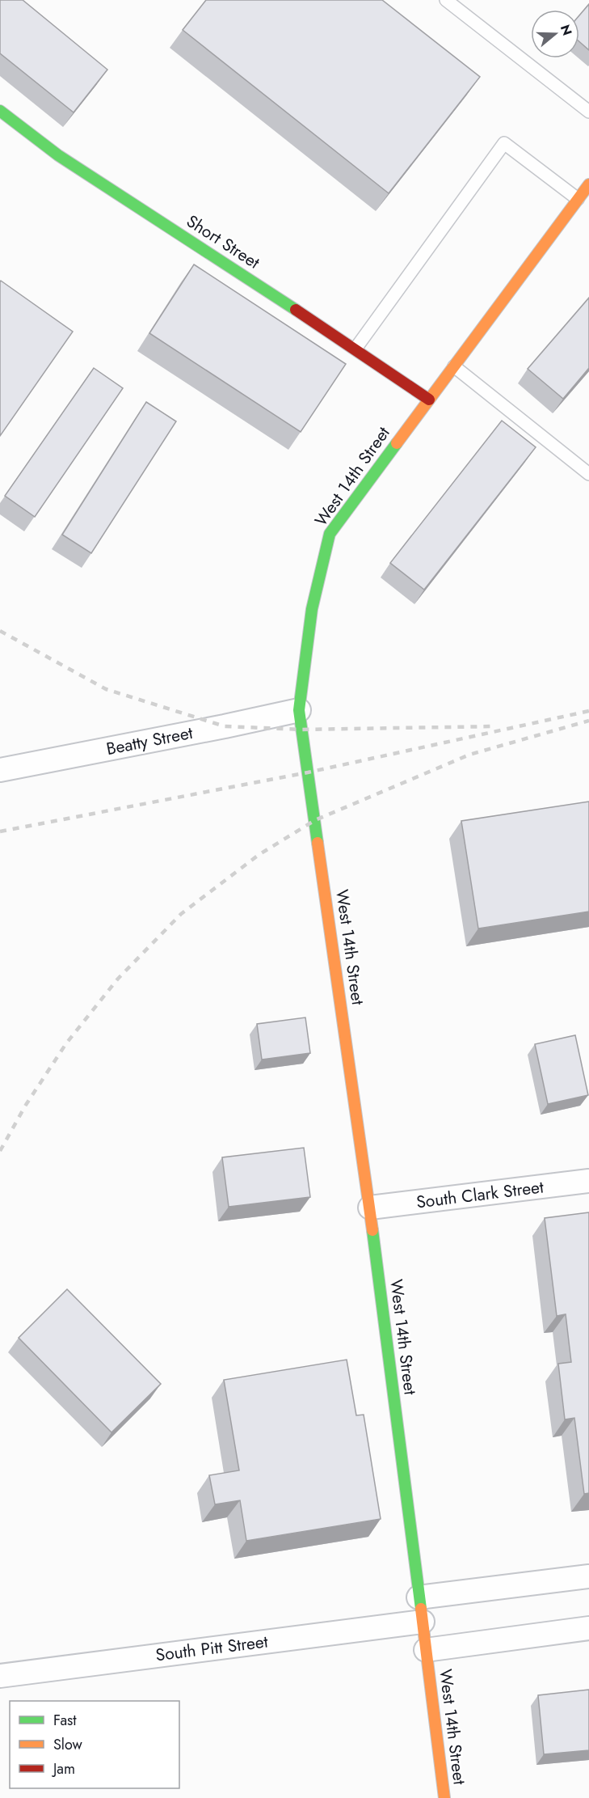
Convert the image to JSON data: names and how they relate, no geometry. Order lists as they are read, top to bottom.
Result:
{
  "streets": {
    "street": [
      "Short Street",
      "West 14th Street",
      "Beatty Street",
      "South Clark Street",
      "South Pitt Street"
    ]
  },
  "crossings": [
    ["Short Street", "West 14th Street"],
    ["West 14th Street", "Beatty Street"],
    ["West 14th Street", "South Clark Street"],
    ["West 14th Street", "South Pitt Street"]
  ],
  "legend": ["Fast", "Slow", "Jam"],
  "north": "right"
}
